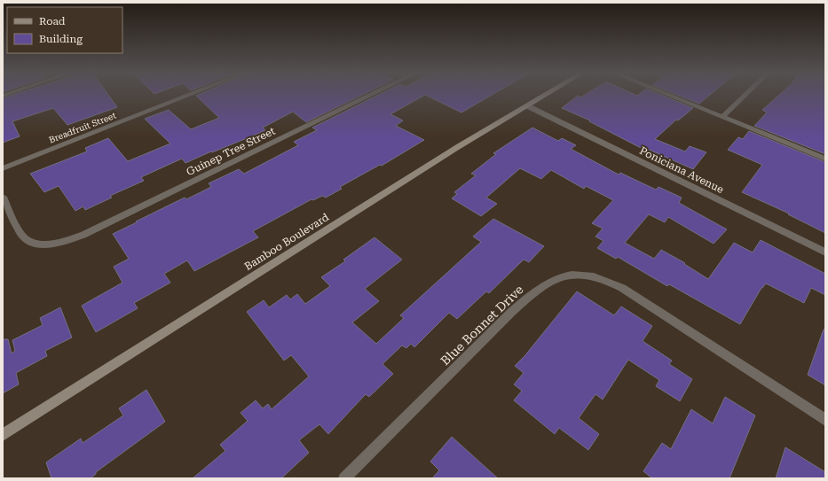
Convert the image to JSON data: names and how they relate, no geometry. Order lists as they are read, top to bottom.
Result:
{
  "streets": {
    "main road": ["Bamboo Boulevard"],
    "street": [
      "Breadfruit Street",
      "Guinep Tree Street",
      "Poniciana Avenue",
      "Blue Bonnet Drive"
    ]
  },
  "crossings": [
    ["Poniciana Avenue", "Bamboo Boulevard"]
  ],
  "legend": ["Road", "Building"]
}
